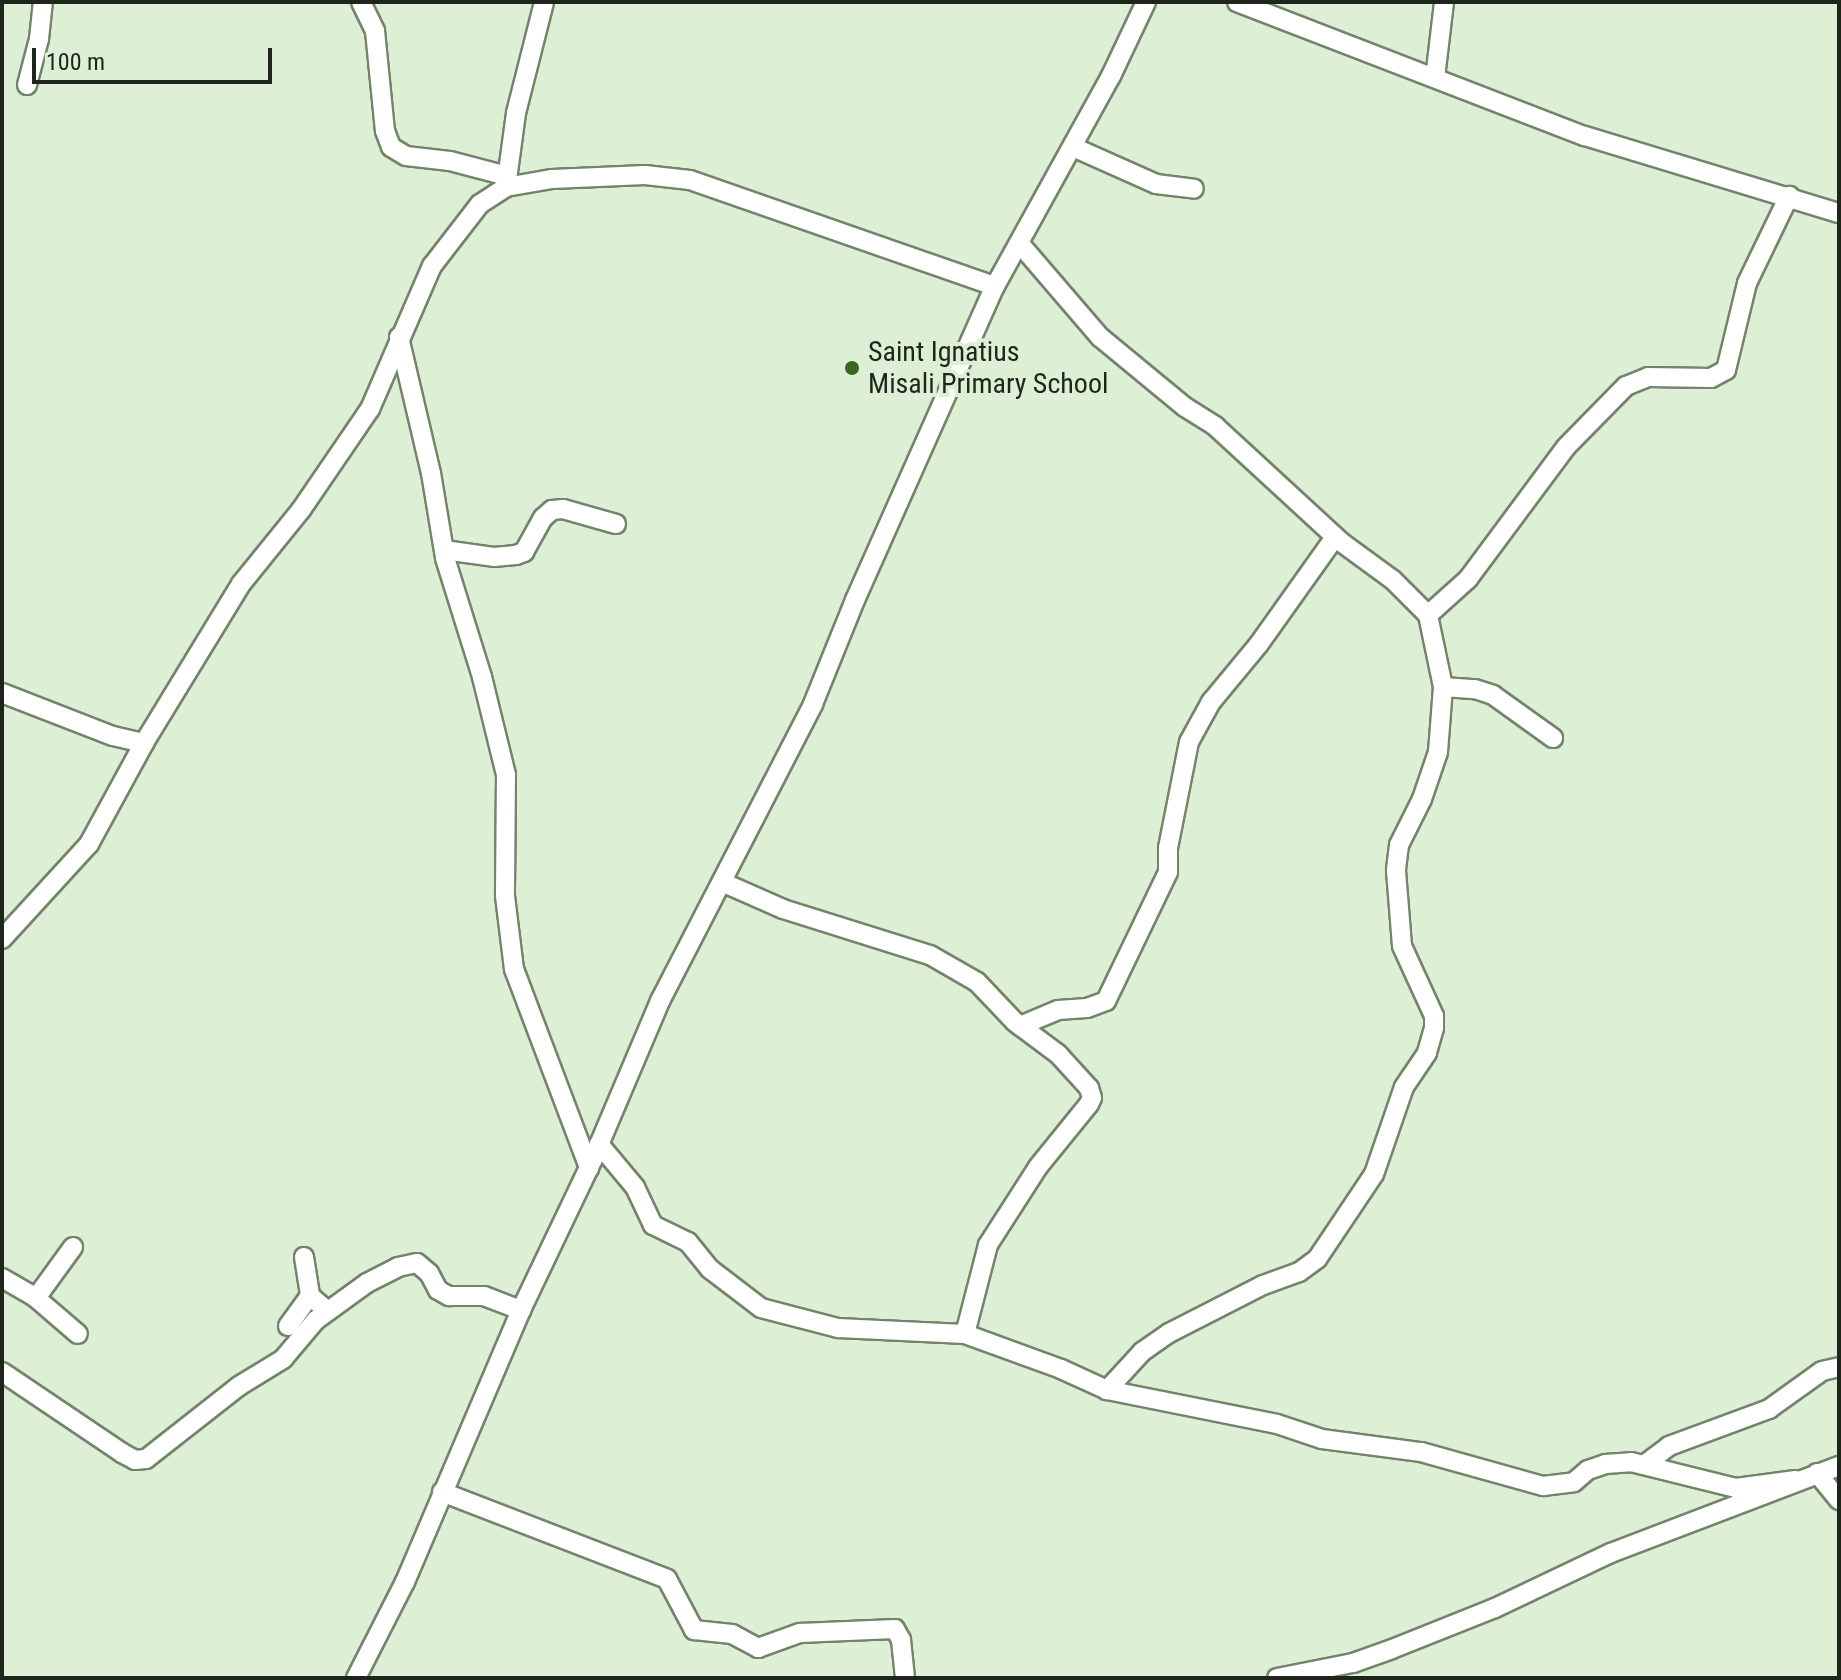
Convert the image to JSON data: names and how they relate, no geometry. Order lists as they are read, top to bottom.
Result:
{
  "places": ["Saint Ignatius Misali Primary School"],
  "scale_bar": "100 m"
}
